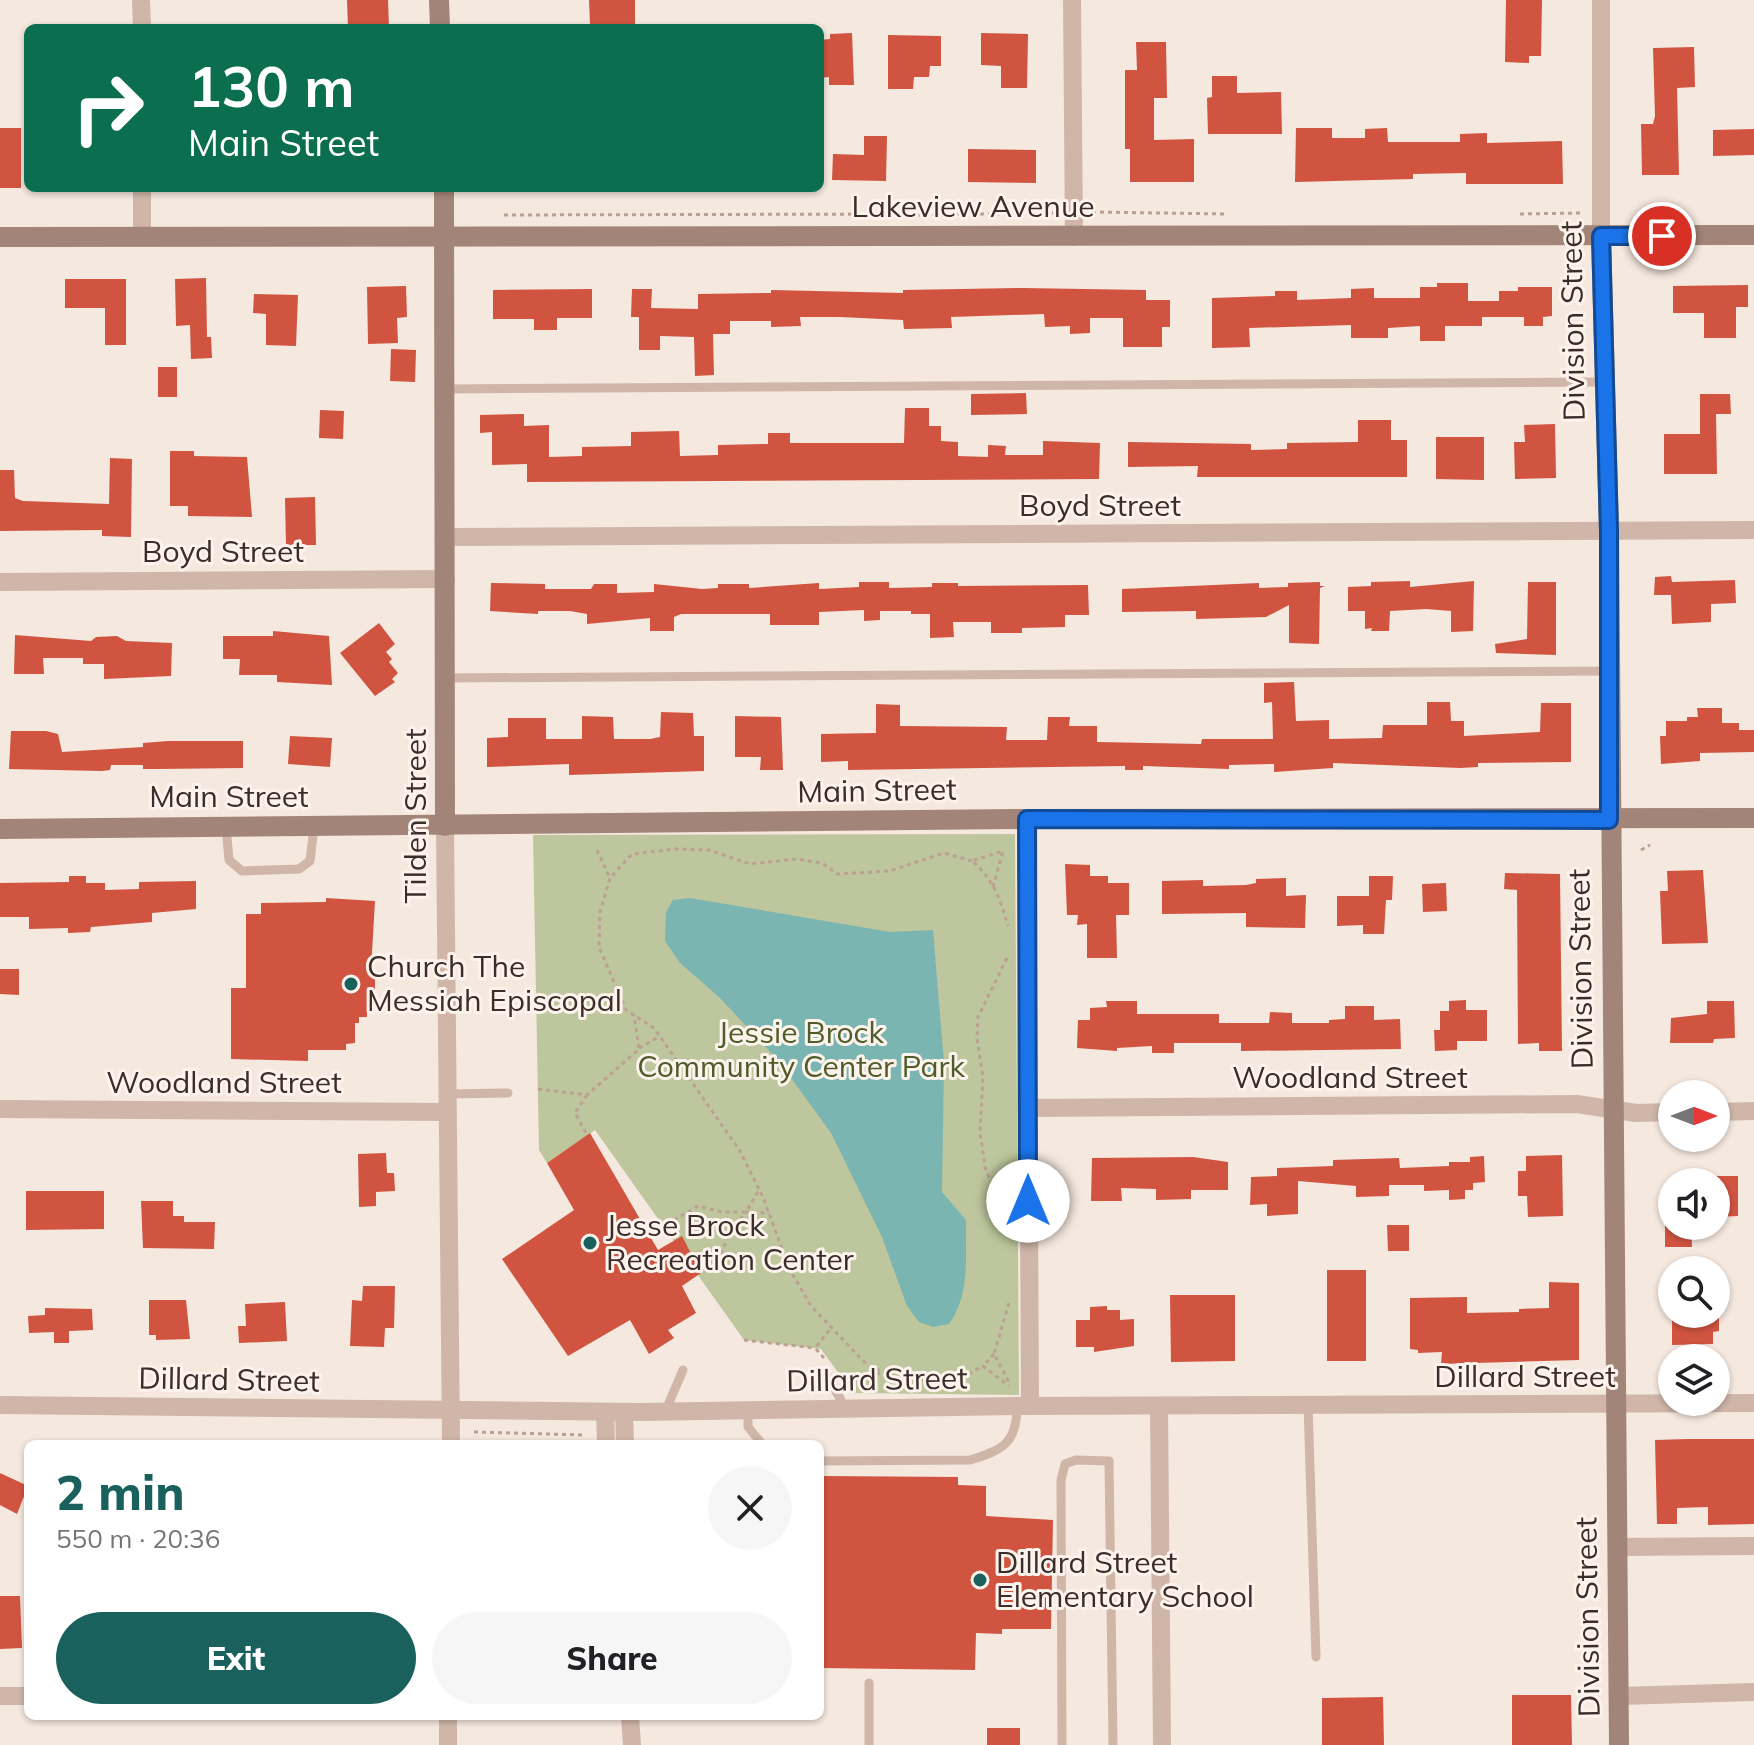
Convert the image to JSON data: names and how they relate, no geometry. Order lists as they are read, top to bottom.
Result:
{
  "streets": {
    "street": [
      "Lakeview Avenue",
      "Division Street",
      "Boyd Street",
      "Main Street",
      "Tilden Street",
      "Woodland Street",
      "Dillard Street"
    ]
  },
  "crossings": [
    ["Lakeview Avenue", "Division Street"],
    ["Lakeview Avenue", "Tilden Street"],
    ["Division Street", "Boyd Street"],
    ["Division Street", "Main Street"],
    ["Division Street", "Woodland Street"],
    ["Division Street", "Dillard Street"],
    ["Boyd Street", "Tilden Street"],
    ["Main Street", "Tilden Street"],
    ["Tilden Street", "Woodland Street"],
    ["Tilden Street", "Dillard Street"]
  ],
  "parks": ["Jessie Brock Community Center Park"],
  "places": ["Church The Messiah Episcopal", "Jesse Brock Recreation Center", "Dillard Street Elementary School"],
  "north": "right",
  "page": {
    "turn": ["130 m", "Main Street"],
    "heading": ["2 min", "550 m · 20:36"],
    "buttons": ["Exit", "Share"]
  }
}
